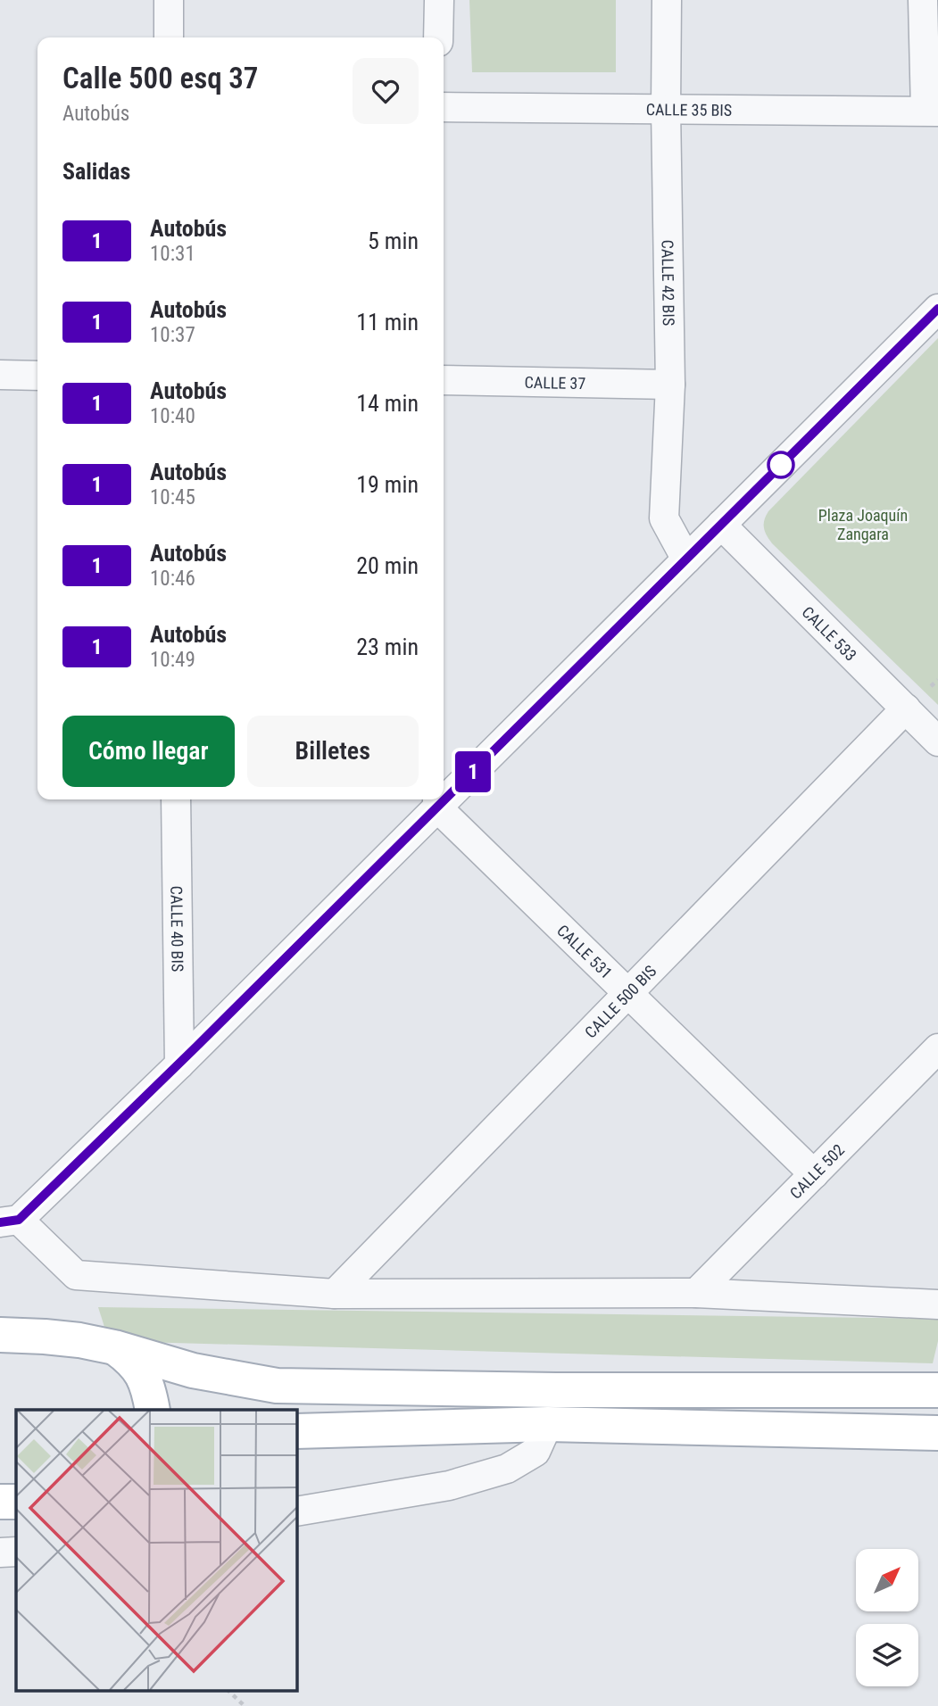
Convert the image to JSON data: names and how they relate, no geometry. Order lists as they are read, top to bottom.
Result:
{
  "streets": {
    "street": [
      "CALLE 35 BIS",
      "CALLE 42 BIS",
      "CALLE 37",
      "CALLE 533",
      "CALLE 40 BIS",
      "CALLE 531",
      "CALLE 500 BIS",
      "CALLE 502"
    ]
  },
  "crossings": [
    ["CALLE 35 BIS", "CALLE 42 BIS"],
    ["CALLE 42 BIS", "CALLE 37"],
    ["CALLE 533", "CALLE 500 BIS"],
    ["CALLE 531", "CALLE 500 BIS"],
    ["CALLE 531", "CALLE 502"]
  ],
  "parks": ["Plaza Joaquín Zangara"],
  "lines": ["bus line 1"],
  "north": "top right",
  "page": {
    "on_map": "1",
    "heading": [
      ["Calle 500 esq 37", "Autobús"],
      "Salidas"
    ],
    "list": [
      {
        "mark": "1",
        "name": "Autobús",
        "note": "10:31",
        "value": "5 min"
      },
      {
        "mark": "1",
        "name": "Autobús",
        "note": "10:37",
        "value": "11 min"
      },
      {
        "mark": "1",
        "name": "Autobús",
        "note": "10:40",
        "value": "14 min"
      },
      {
        "mark": "1",
        "name": "Autobús",
        "note": "10:45",
        "value": "19 min"
      },
      {
        "mark": "1",
        "name": "Autobús",
        "note": "10:46",
        "value": "20 min"
      },
      {
        "mark": "1",
        "name": "Autobús",
        "note": "10:49",
        "value": "23 min"
      }
    ],
    "buttons": ["Cómo llegar", "Billetes"]
  }
}
